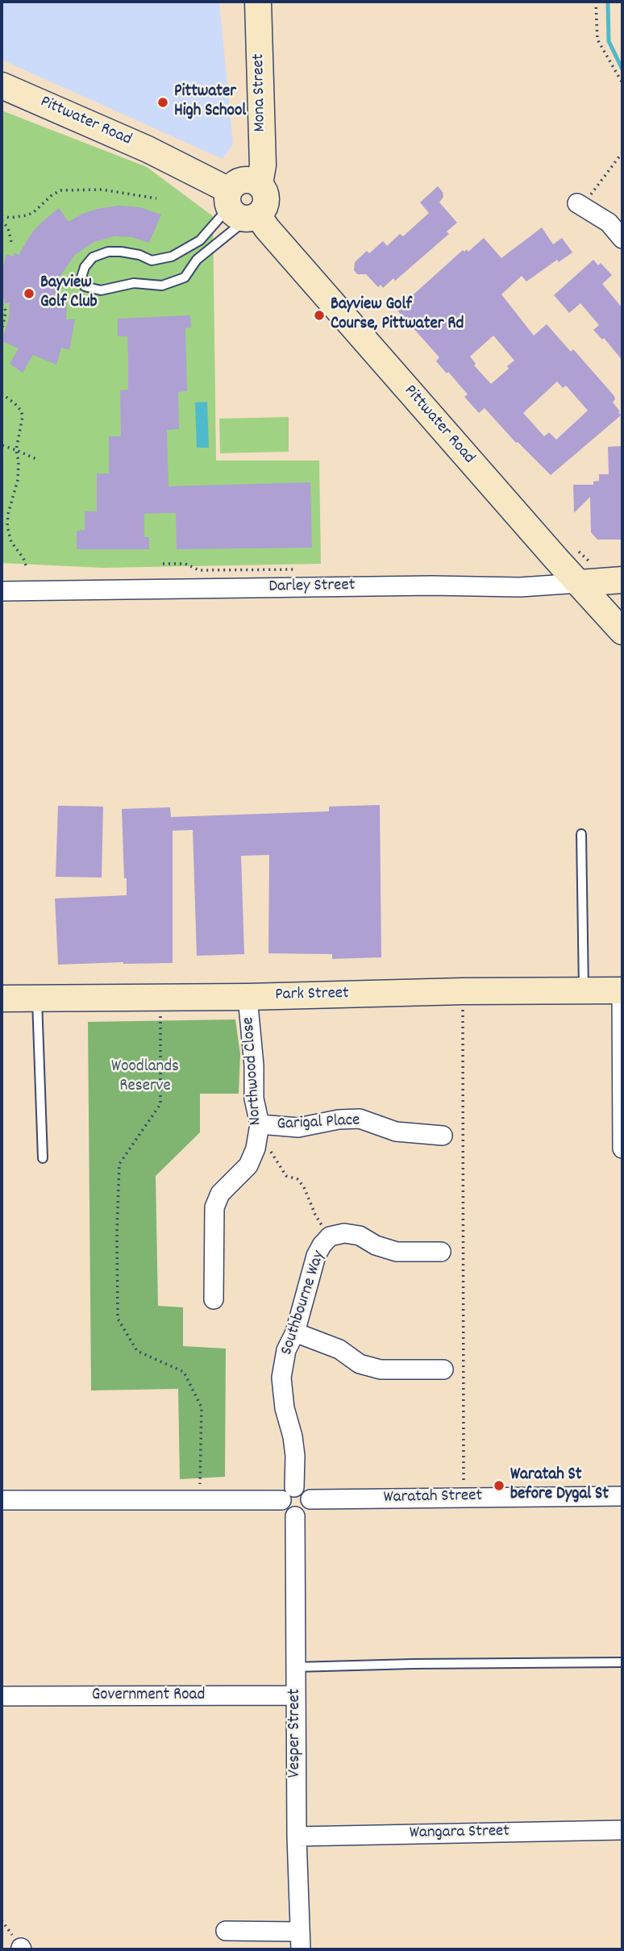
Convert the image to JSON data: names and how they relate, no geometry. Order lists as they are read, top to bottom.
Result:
{
  "streets": {
    "main road": [
      "Mona Street",
      "Pittwater Road",
      "Darley Street",
      "Park Street"
    ],
    "street": [
      "Northwood Close",
      "Garigal Place",
      "Southbourne Way",
      "Waratah Street",
      "Government Road",
      "Vesper Street",
      "Wangara Street"
    ]
  },
  "crossings": [
    ["Mona Street", "Pittwater Road"],
    ["Pittwater Road", "Darley Street"],
    ["Park Street", "Northwood Close"],
    ["Northwood Close", "Garigal Place"],
    ["Southbourne Way", "Waratah Street"],
    ["Southbourne Way", "Vesper Street"],
    ["Waratah Street", "Vesper Street"],
    ["Government Road", "Vesper Street"],
    ["Vesper Street", "Wangara Street"]
  ],
  "parks": ["Woodlands Reserve"],
  "places": [
    "Pittwater High School",
    "Bayview Golf Club",
    "Bayview Golf Course, Pittwater Rd",
    "Waratah St before Dygal St"
  ]
}
